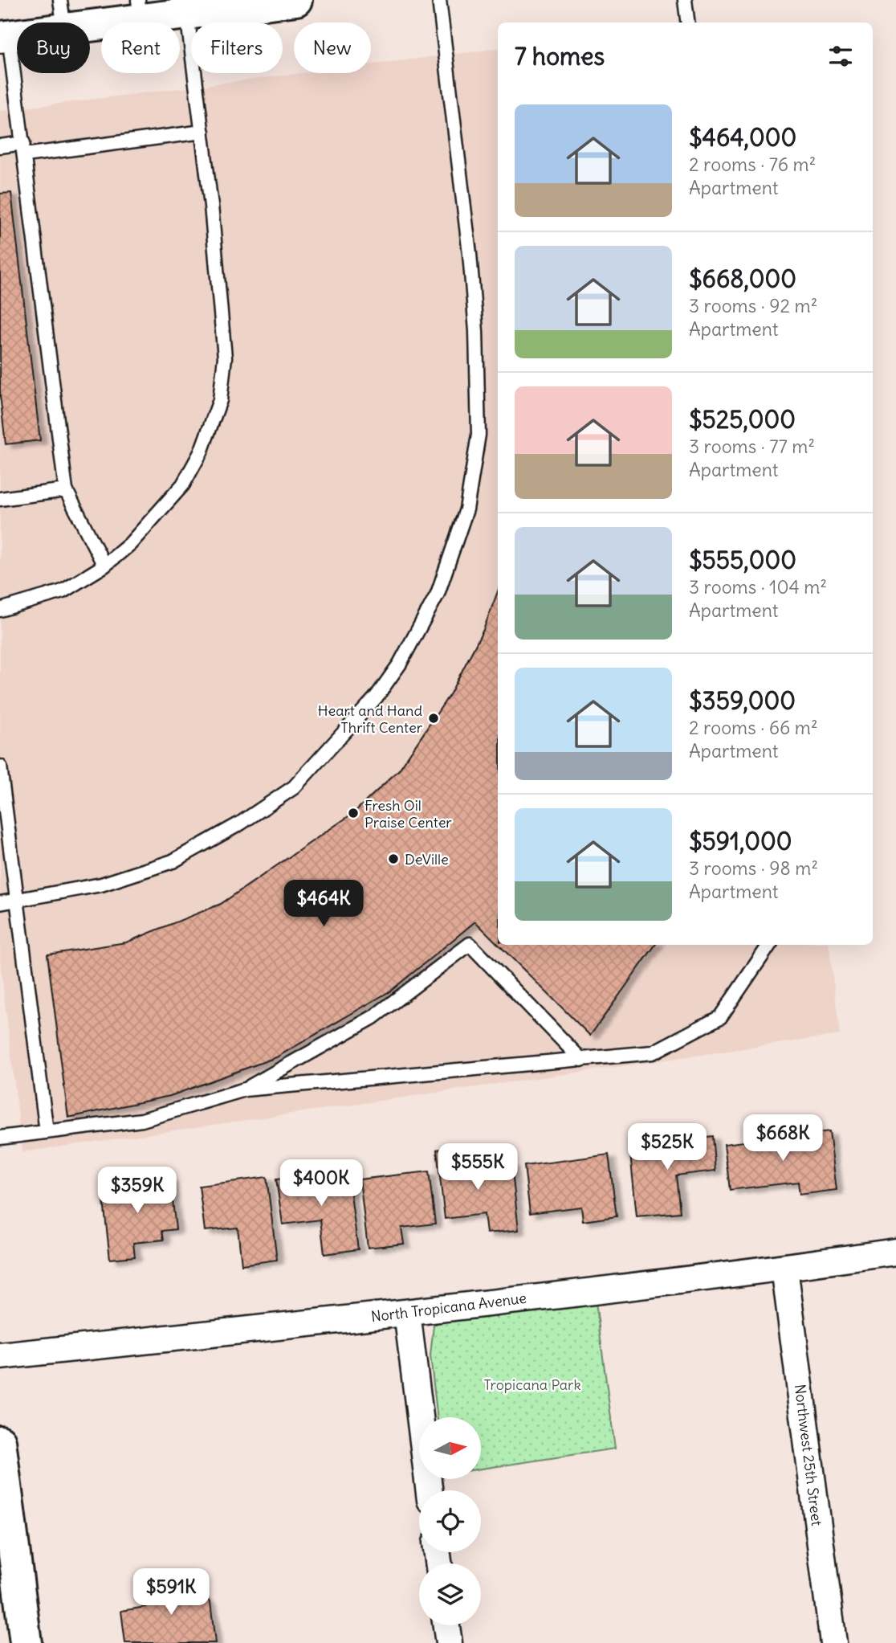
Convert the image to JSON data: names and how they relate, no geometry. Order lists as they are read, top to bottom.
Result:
{
  "streets": {
    "street": ["North Tropicana Avenue", "Northwest 25th Street"]
  },
  "crossings": [
    ["North Tropicana Avenue", "Northwest 25th Street"]
  ],
  "parks": ["Tropicana Park"],
  "places": ["Heart and Hand Thrift Center", "Fresh Oil Praise Center", "DeVille"],
  "north": "right",
  "page": {
    "chip": [
      "Buy",
      "Rent",
      "Filters",
      "New"
    ],
    "heading": "7 homes",
    "list": [
      {
        "name": "$464,000",
        "note": "2 rooms · 76 m² · Apartment"
      },
      {
        "name": "$668,000",
        "note": "3 rooms · 92 m² · Apartment"
      },
      {
        "name": "$525,000",
        "note": "3 rooms · 77 m² · Apartment"
      },
      {
        "name": "$555,000",
        "note": "3 rooms · 104 m² · Apartment"
      },
      {
        "name": "$359,000",
        "note": "2 rooms · 66 m² · Apartment"
      },
      {
        "name": "$591,000",
        "note": "3 rooms · 98 m² · Apartment"
      }
    ],
    "price": [
      "$464K",
      "$668K",
      "$525K",
      "$555K",
      "$400K",
      "$359K",
      "$591K"
    ]
  }
}
